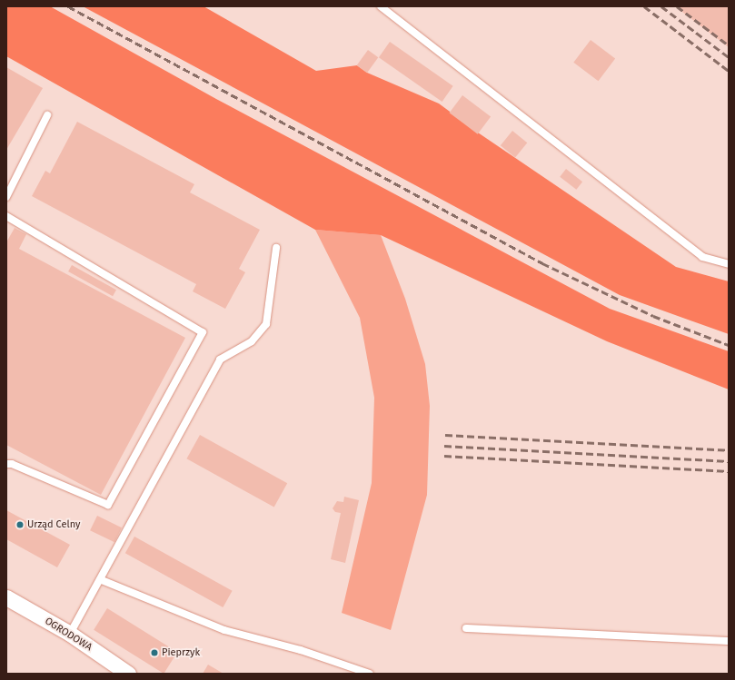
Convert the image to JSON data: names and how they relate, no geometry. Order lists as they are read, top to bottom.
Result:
{
  "streets": {
    "street": ["OGRODOWA"]
  },
  "places": ["Urząd Celny", "Pieprzyk"]
}
